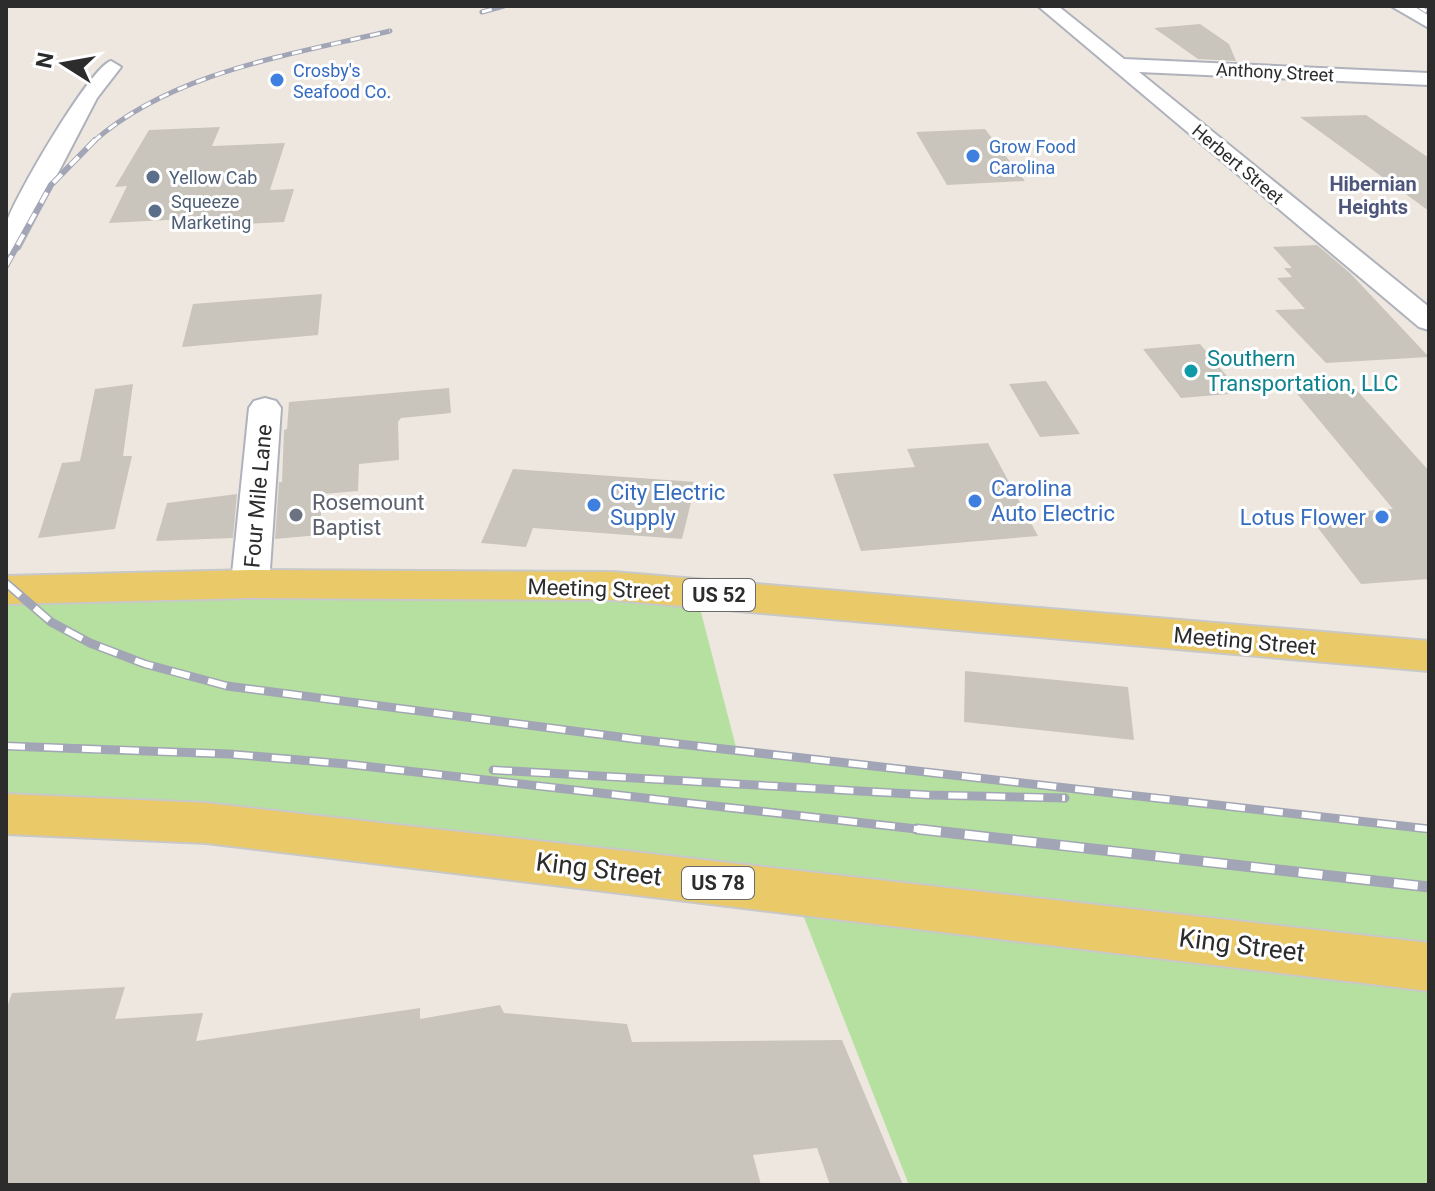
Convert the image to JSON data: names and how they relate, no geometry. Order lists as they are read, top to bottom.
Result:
{
  "streets": {
    "main road": [
      "Meeting Street",
      "US 52",
      "King Street",
      "US 78"
    ],
    "street": ["Anthony Street", "Herbert Street", "Four Mile Lane"]
  },
  "crossings": [
    ["Anthony Street", "Herbert Street"],
    ["Four Mile Lane", "Meeting Street"]
  ],
  "districts": ["Hibernian Heights"],
  "places": [
    "Crosby's Seafood Co.",
    "Grow Food Carolina",
    "Yellow Cab",
    "Squeeze Marketing",
    "Southern Transportation, LLC",
    "Carolina Auto Electric",
    "City Electric Supply",
    "Rosemount Baptist",
    "Lotus Flower"
  ],
  "north": "left"
}
